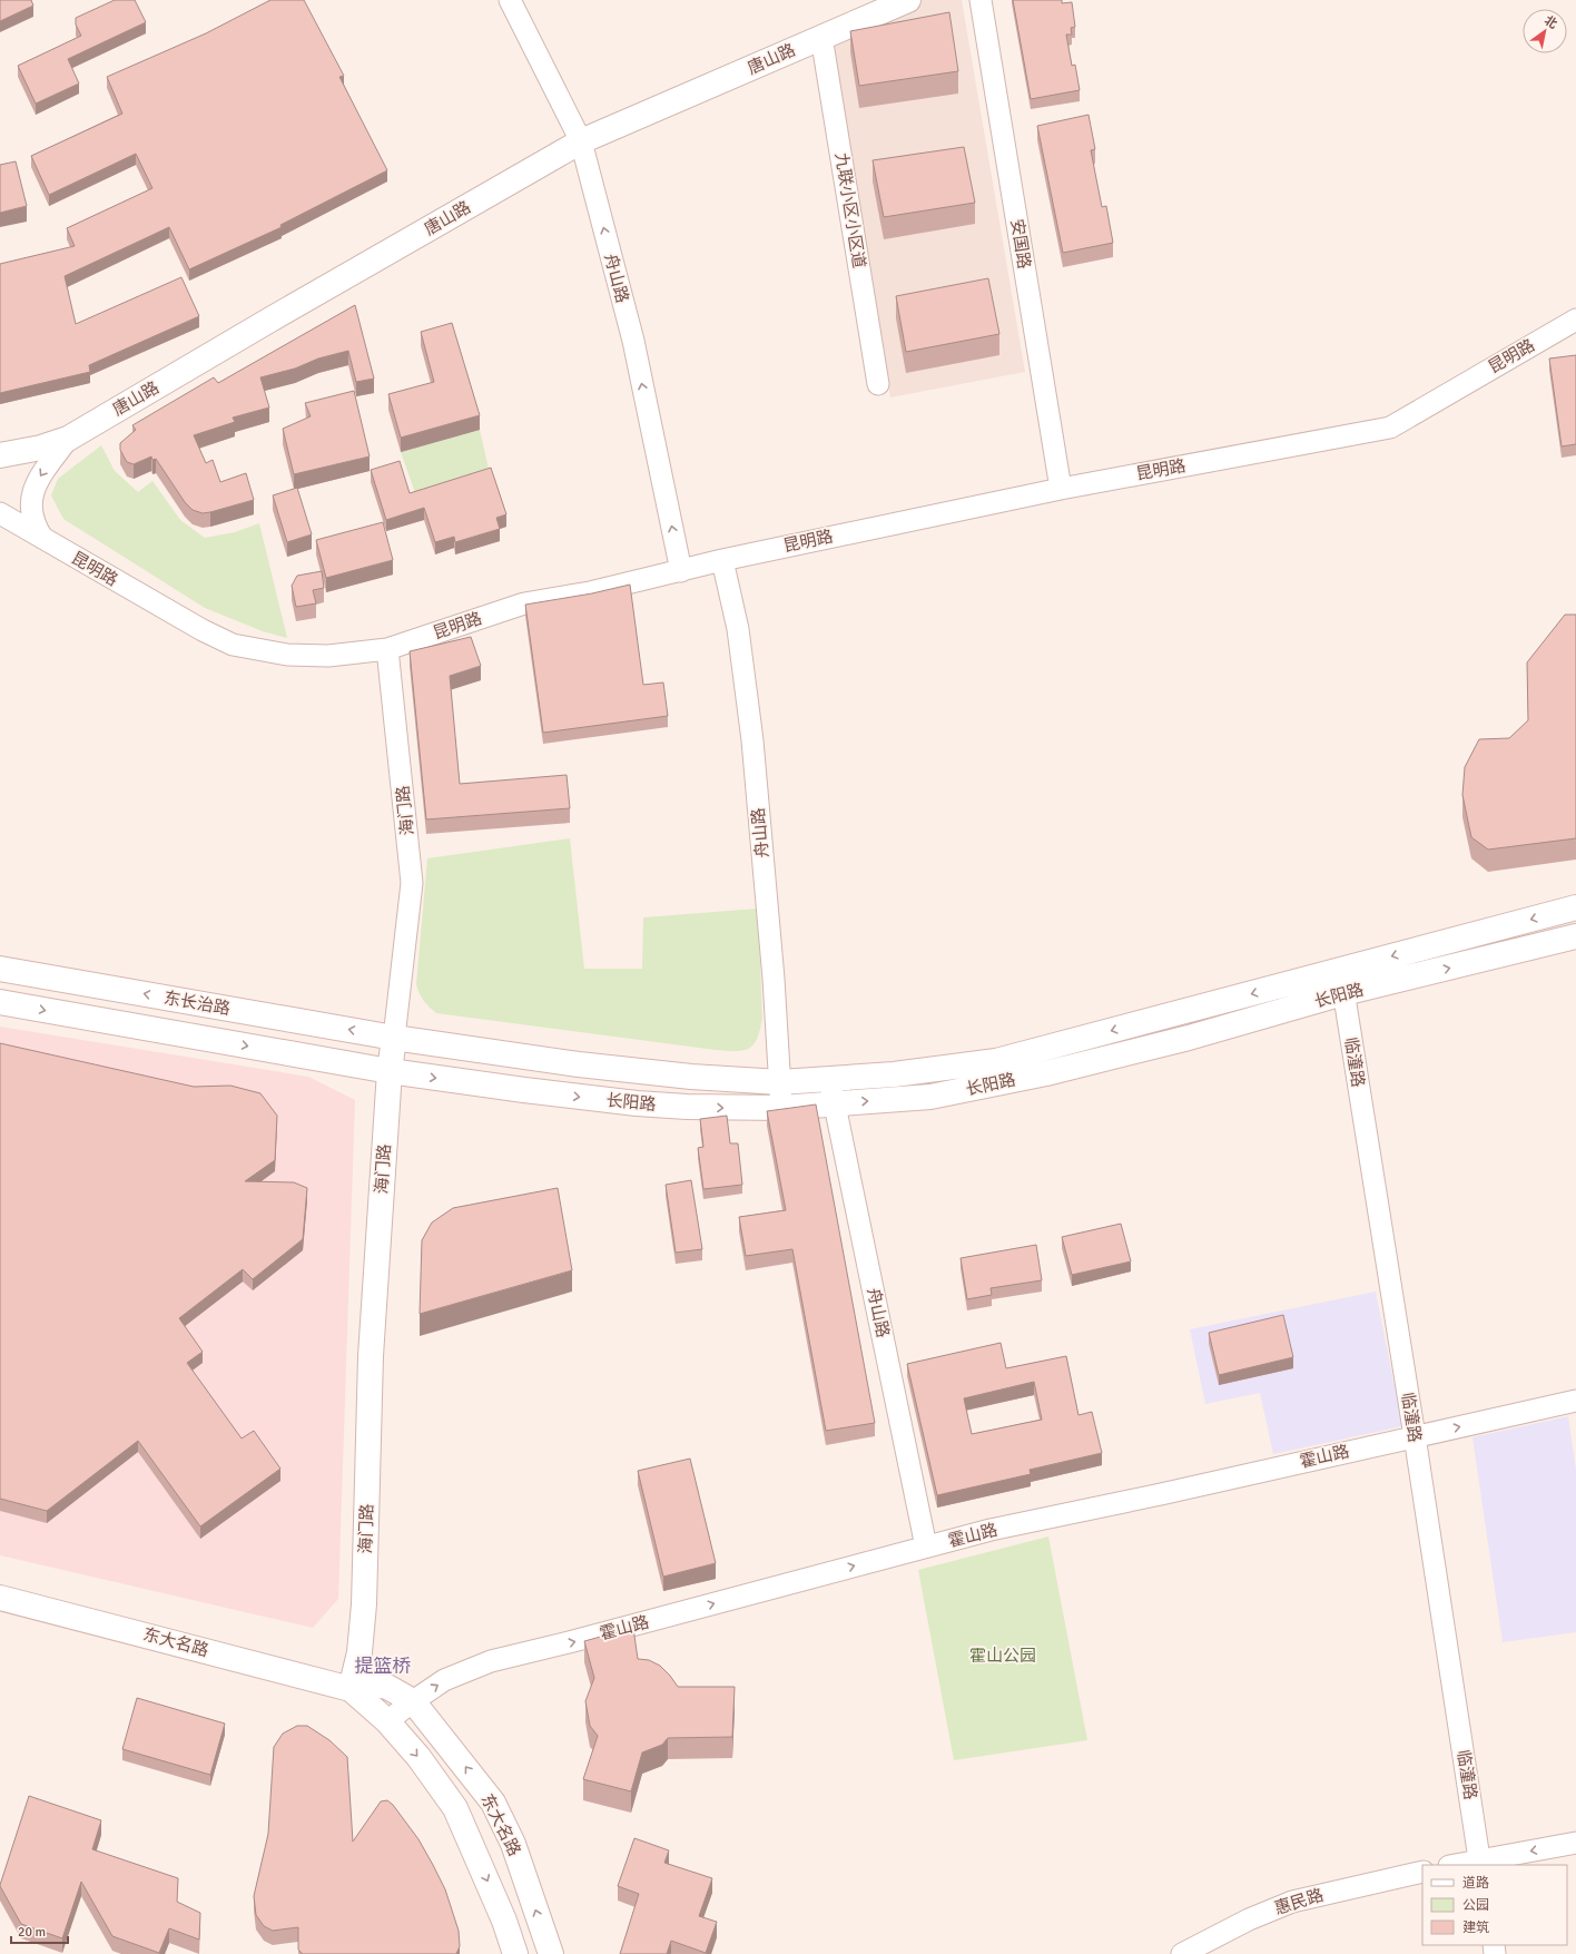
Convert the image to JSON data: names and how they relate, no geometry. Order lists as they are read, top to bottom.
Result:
{
  "streets": {
    "main road": [
      "唐山路",
      "海门路",
      "长阳路",
      "东长治路",
      "东大名路"
    ],
    "street": [
      "九联小区小区道",
      "安国路",
      "舟山路",
      "昆明路",
      "临潼路",
      "霍山路",
      "惠民路"
    ]
  },
  "crossings": [
    ["唐山路", "九联小区小区道"],
    ["唐山路", "舟山路"],
    ["安国路", "昆明路"],
    ["舟山路", "昆明路"],
    ["舟山路", "长阳路"],
    ["舟山路", "霍山路"],
    ["昆明路", "海门路"],
    ["海门路", "长阳路"],
    ["海门路", "东长治路"],
    ["海门路", "东大名路"],
    ["长阳路", "东长治路"],
    ["长阳路", "临潼路"],
    ["临潼路", "霍山路"],
    ["霍山路", "东大名路"]
  ],
  "one_way": ["霍山路"],
  "districts": ["提篮桥"],
  "parks": ["霍山公园"],
  "legend": ["道路", "公园", "建筑"],
  "scale_bar": "20 m",
  "north": "top right"
}
